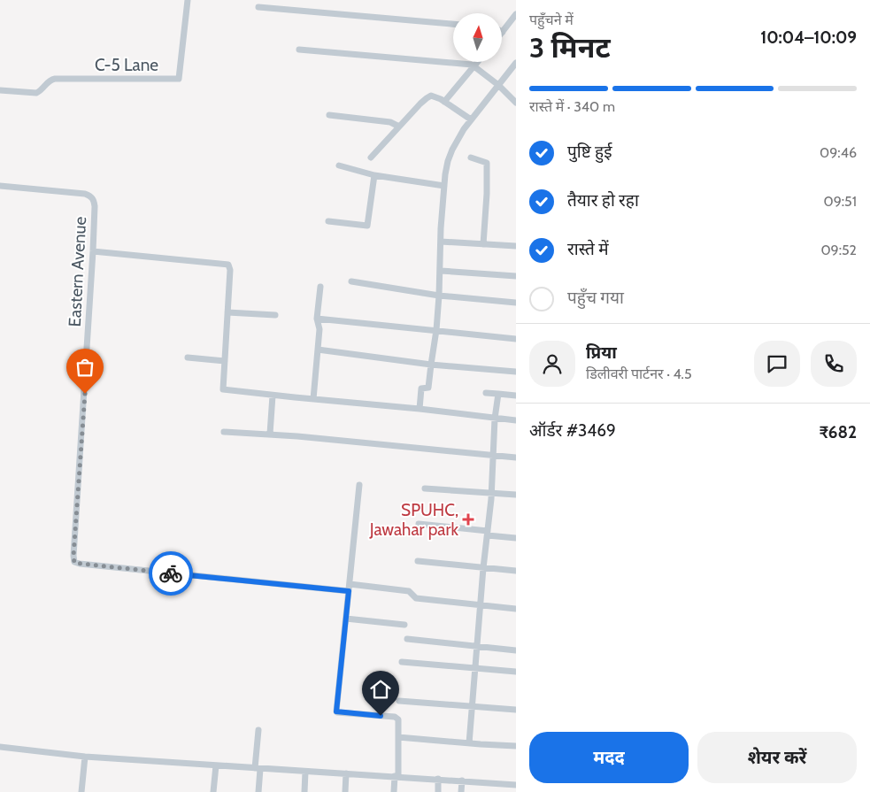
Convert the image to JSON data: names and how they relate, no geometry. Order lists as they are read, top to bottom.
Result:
{
  "streets": {
    "street": ["C-5 Lane", "Eastern Avenue"]
  },
  "places": {
    "health": ["SPUHC, Jawahar park"]
  },
  "north": "top",
  "page": {
    "heading": ["3 मिनट", "पहुँचने में", "10:04–10:09"],
    "panel": [
      "प्रिया",
      "डिलीवरी पार्टनर · 4.5",
      "ऑर्डर #3469",
      "₹682"
    ],
    "bar": "रास्ते में · 340 m",
    "list": [
      ["पुष्टि हुई", "09:46"],
      ["तैयार हो रहा", "09:51"],
      ["रास्ते में", "09:52"],
      "पहुँच गया"
    ],
    "buttons": ["मदद", "शेयर करें"]
  }
}
